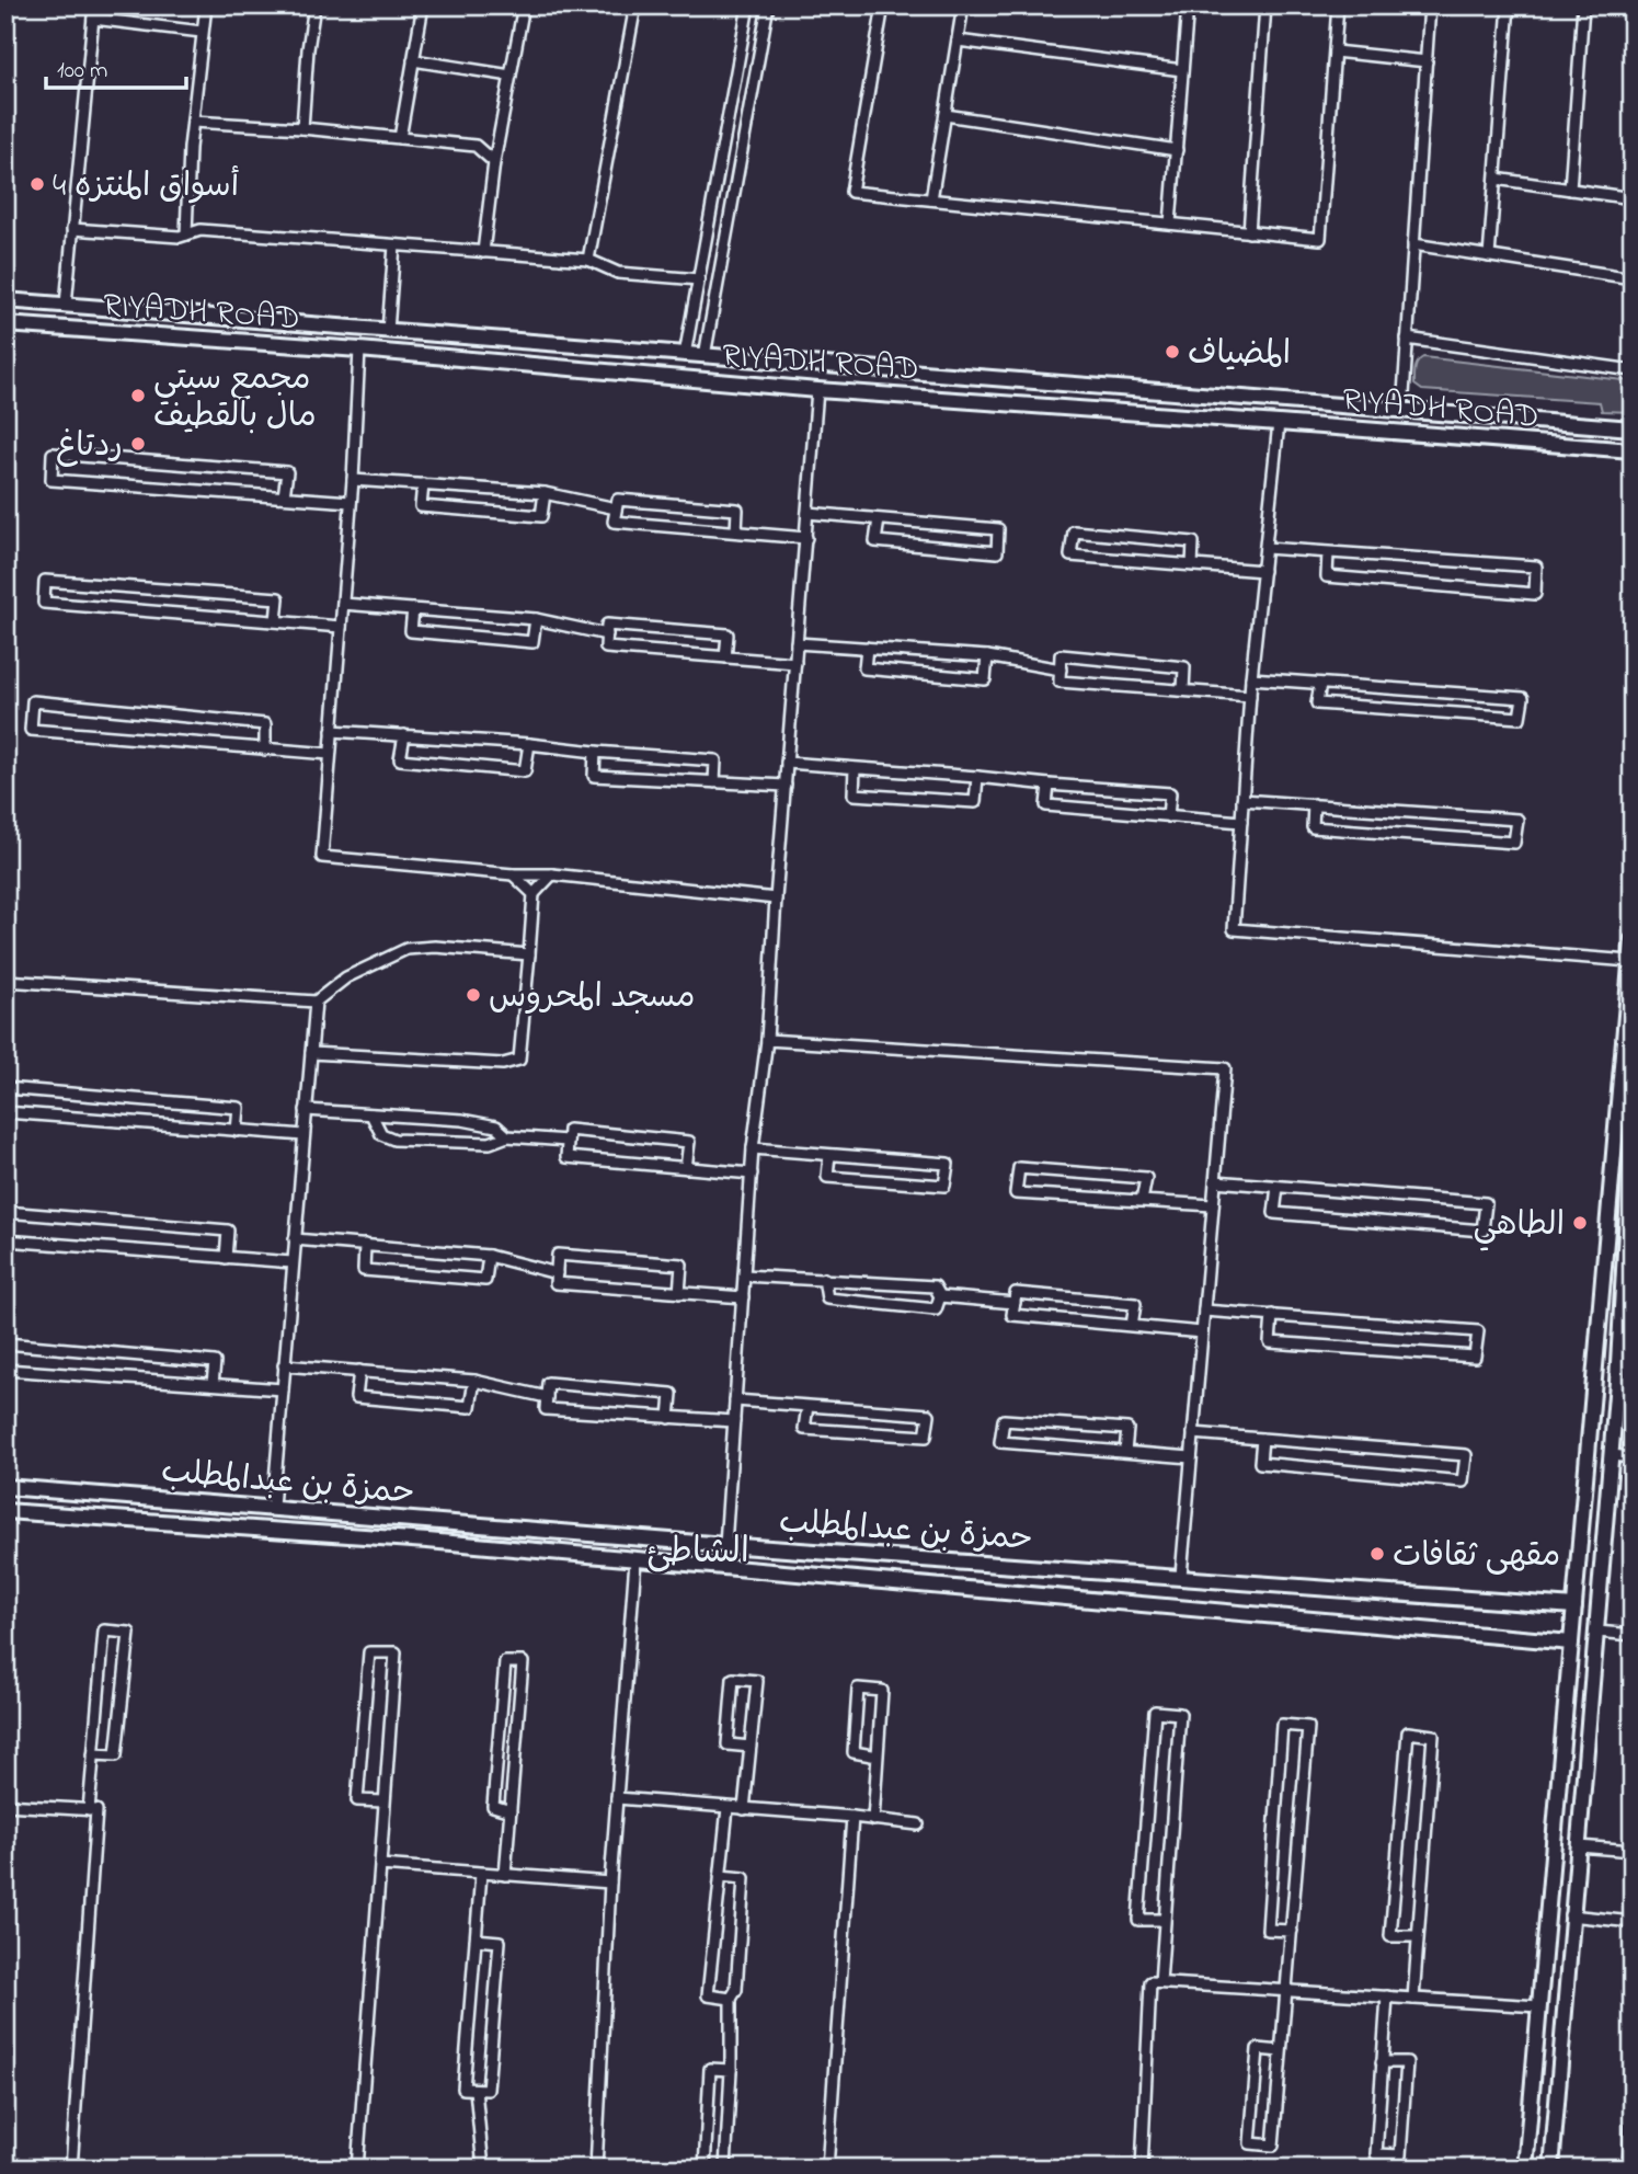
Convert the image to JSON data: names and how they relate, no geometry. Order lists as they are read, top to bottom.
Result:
{
  "streets": {
    "street": ["RIYADH ROAD", "حمزة بن عبدالمطلب"]
  },
  "districts": ["الشاطئ"],
  "places": [
    "أسواق المنتزه 4",
    "المضياف",
    "مجمع سيتي مال بالقطيف",
    "ردتاغ",
    "مسجد المحروس",
    "الطاهي",
    "مقهى ثقافات"
  ],
  "scale_bar": "100 m"
}
